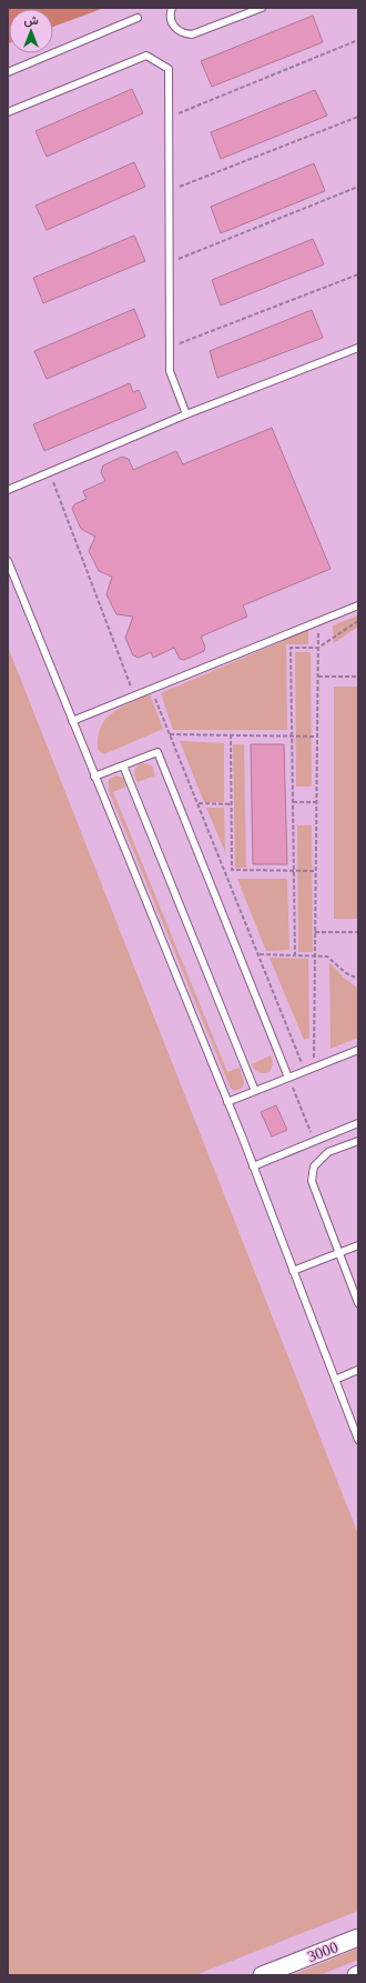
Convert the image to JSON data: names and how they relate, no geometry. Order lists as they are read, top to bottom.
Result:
{
  "streets": {
    "street": ["3000"]
  },
  "north": "top"
}
